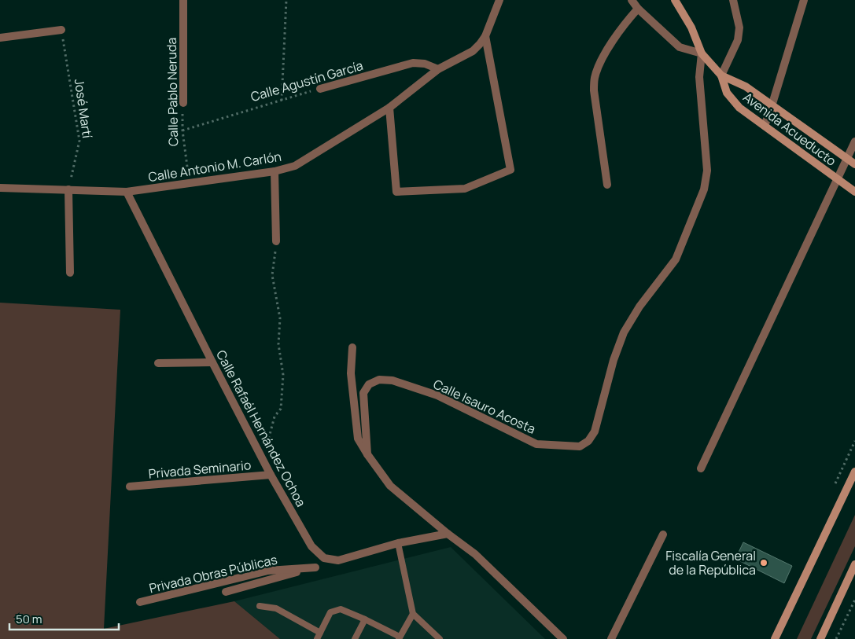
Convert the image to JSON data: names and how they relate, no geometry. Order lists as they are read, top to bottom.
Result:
{
  "streets": {
    "street": [
      "Calle Agustín García",
      "Calle Pablo Neruda",
      "Avenida Acueducto",
      "Calle Antonio M. Carlón",
      "Calle Isauro Acosta",
      "Calle Rafaél Hernández Ochoa",
      "Privada Seminario",
      "Privada Obras Públicas"
    ],
    "path": ["José Martí"]
  },
  "crossings": [
    ["Calle Agustín García", "Calle Pablo Neruda"],
    ["Calle Agustín García", "Calle Antonio M. Carlón"],
    ["Calle Pablo Neruda", "Calle Antonio M. Carlón"],
    ["José Martí", "Calle Antonio M. Carlón"],
    ["Avenida Acueducto", "Calle Isauro Acosta"],
    ["Calle Antonio M. Carlón", "Calle Rafaél Hernández Ochoa"],
    ["Calle Rafaél Hernández Ochoa", "Privada Seminario"]
  ],
  "places": ["Fiscalía General de la República"],
  "scale_bar": "50 m"
}
